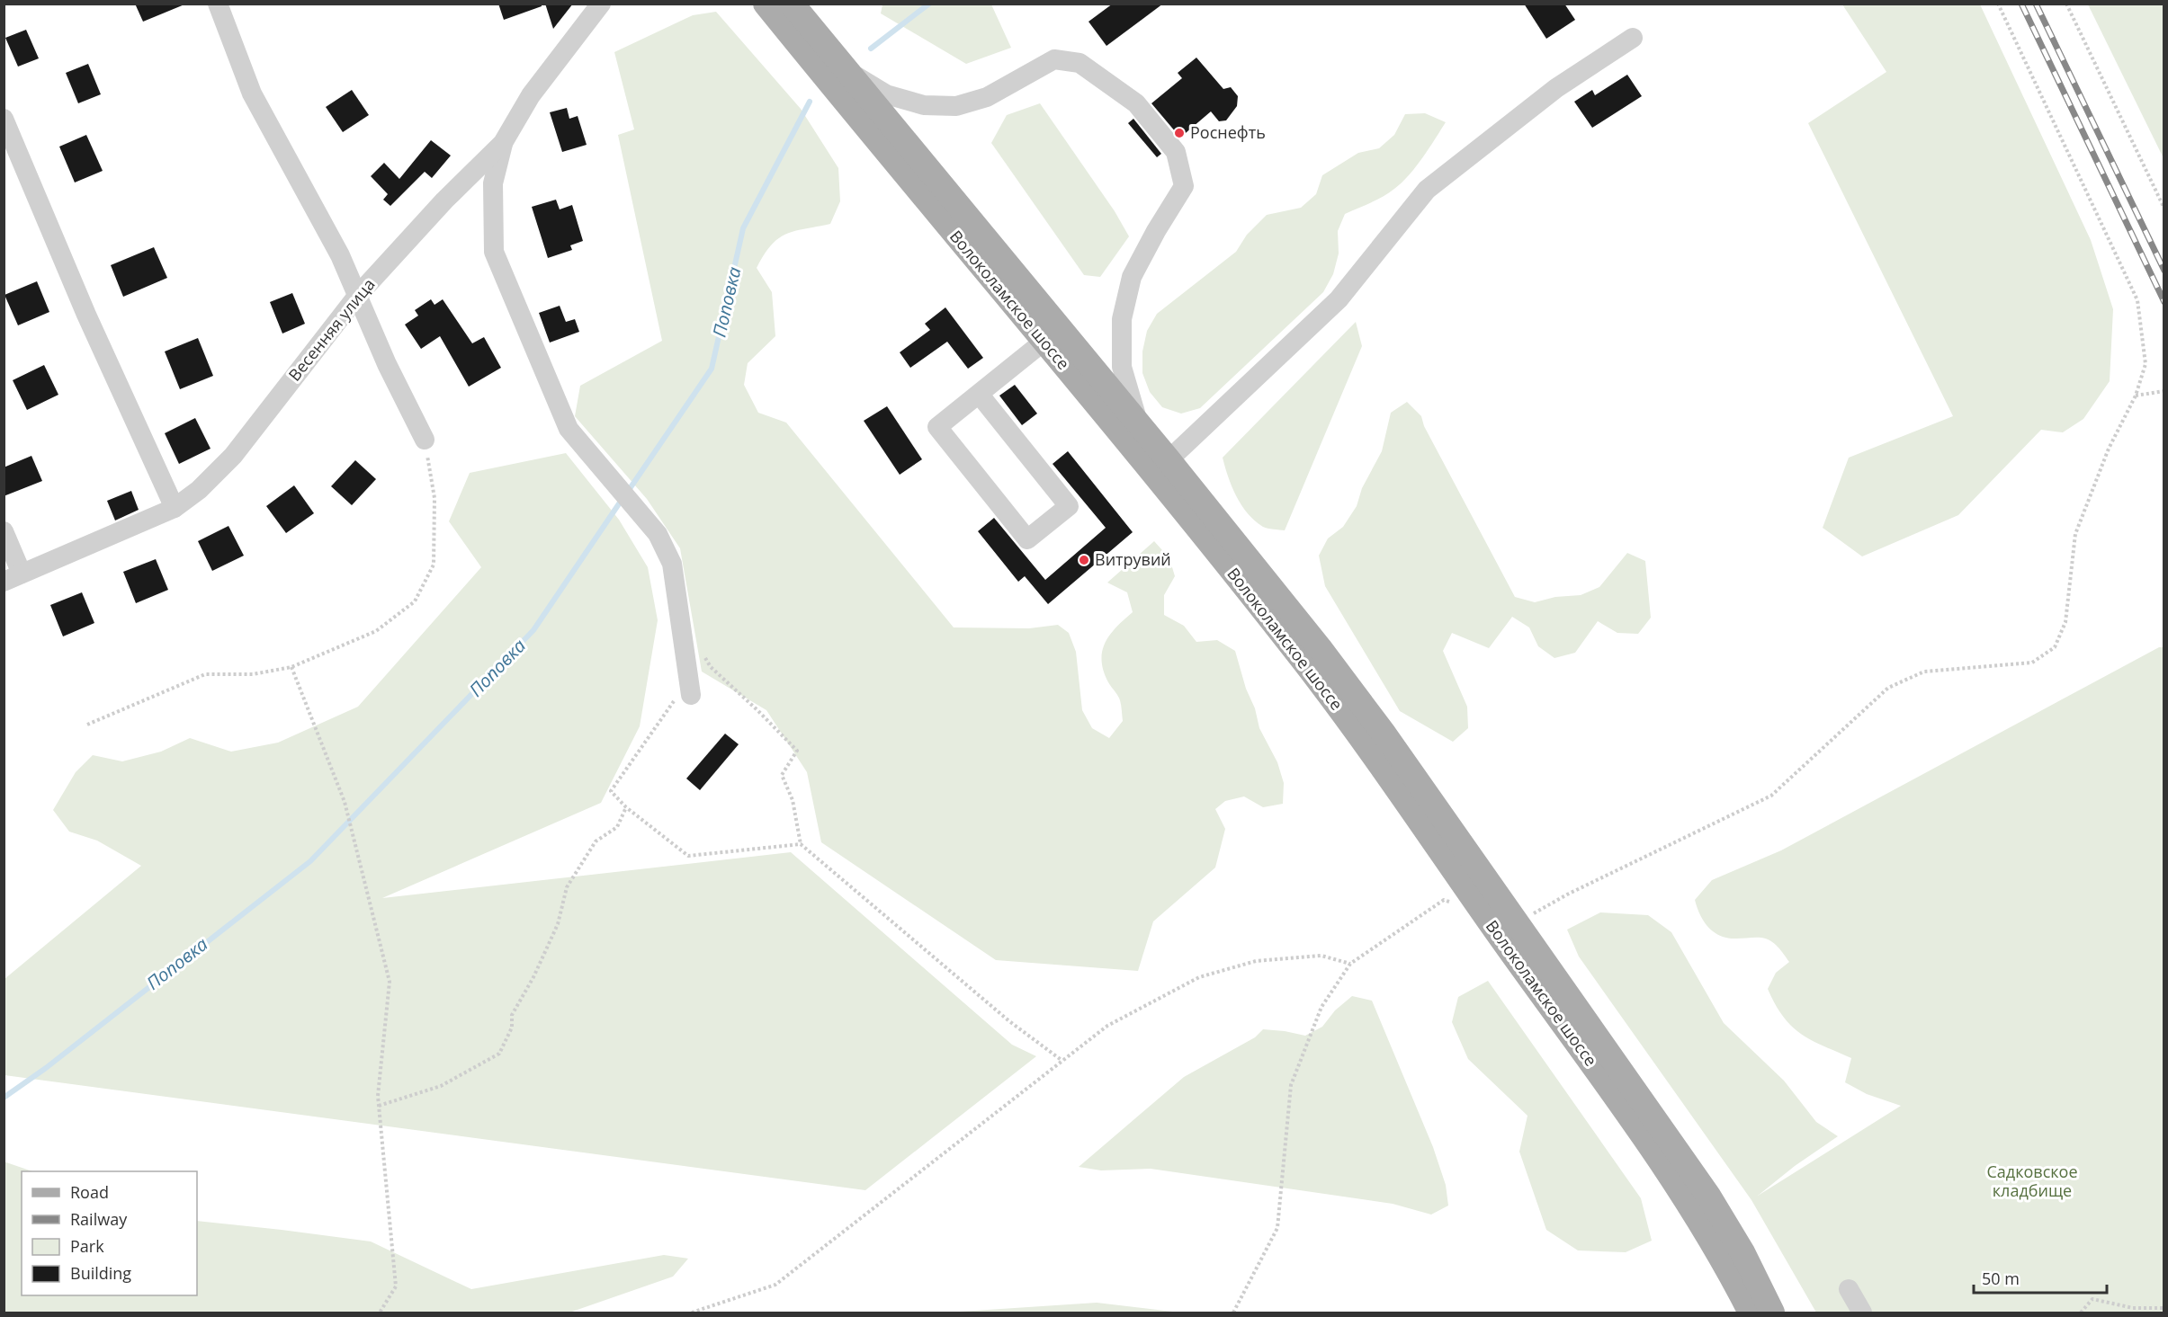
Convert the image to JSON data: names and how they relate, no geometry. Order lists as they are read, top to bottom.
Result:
{
  "streets": {
    "main road": ["Волоколамское шоссе"],
    "street": ["Весенняя улица"]
  },
  "water": ["Поповка"],
  "parks": ["Садковское кладбище"],
  "places": ["Роснефть", "Витрувий"],
  "legend": [
    "Road",
    "Railway",
    "Park",
    "Building"
  ],
  "scale_bar": "50 m"
}
